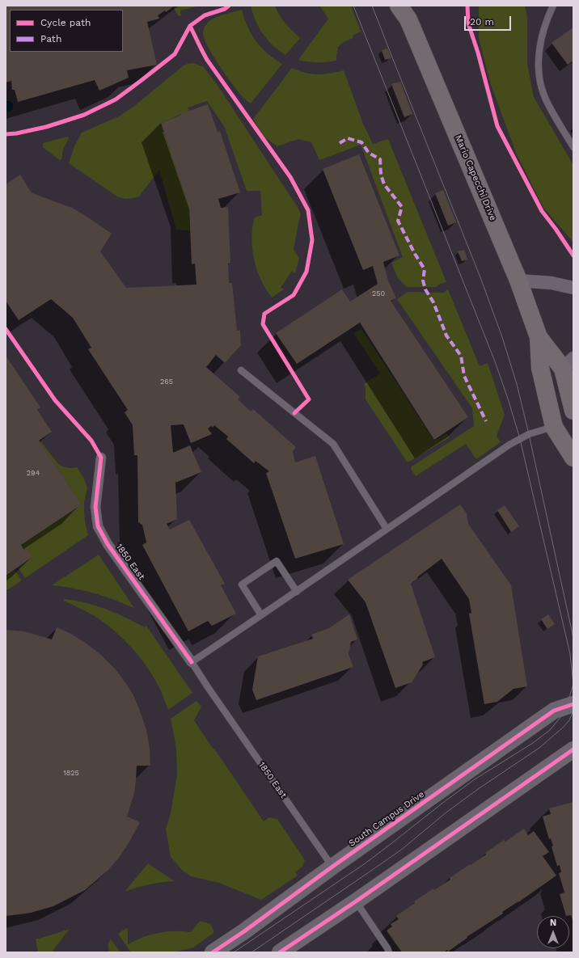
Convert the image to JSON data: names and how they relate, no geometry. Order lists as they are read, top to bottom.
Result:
{
  "streets": {
    "main road": ["Mario Capecchi Drive"],
    "street": ["1850 East", "South Campus Drive"]
  },
  "crossings": [
    ["1850 East", "South Campus Drive"]
  ],
  "house_numbers": [
    "250",
    "265",
    "294",
    "1825"
  ],
  "legend": ["Cycle path", "Path"],
  "scale_bar": "20 m",
  "north": "top"
}
